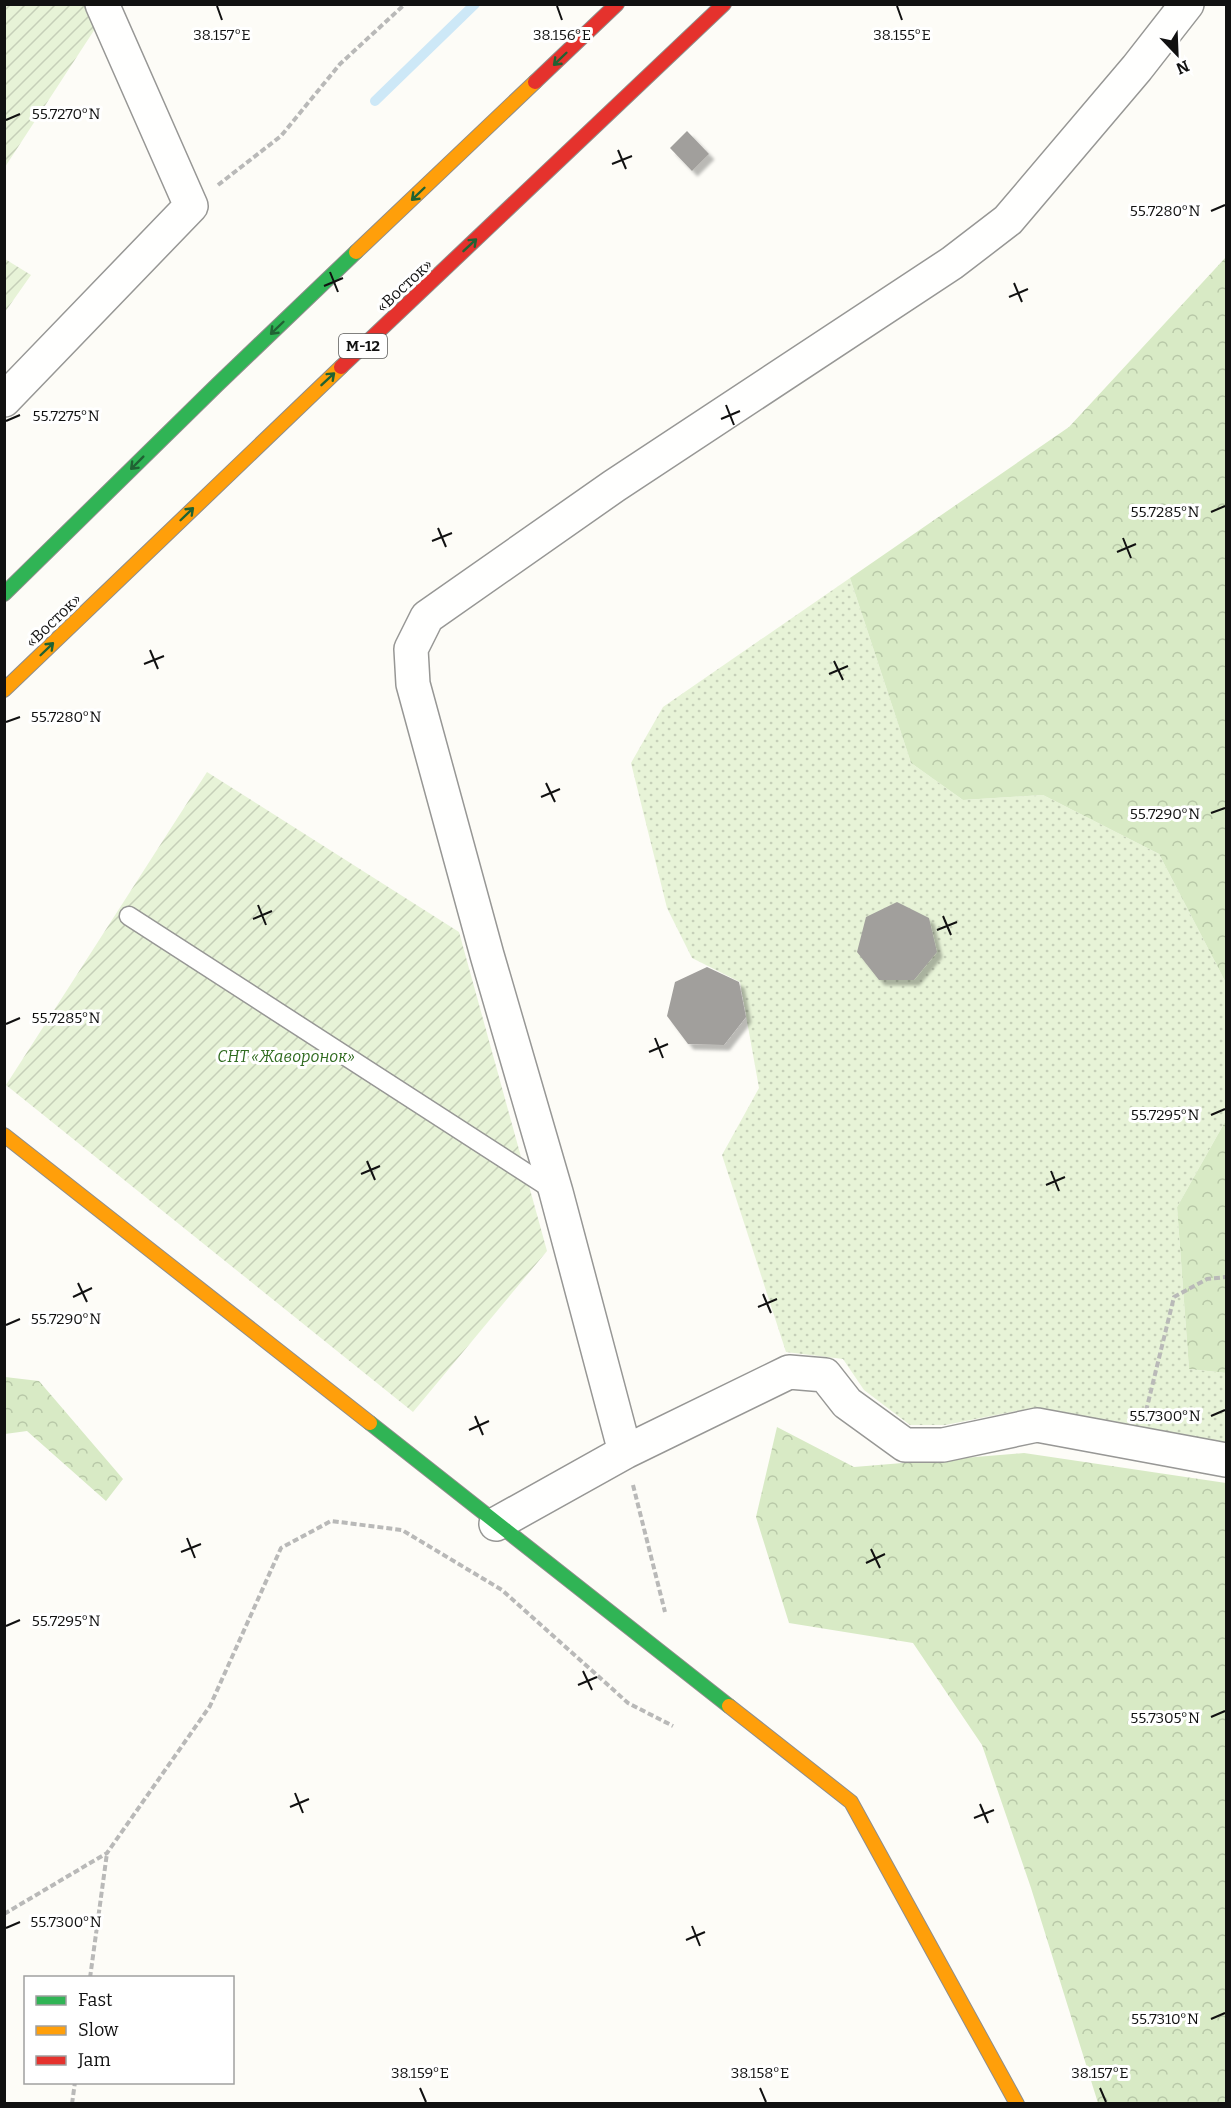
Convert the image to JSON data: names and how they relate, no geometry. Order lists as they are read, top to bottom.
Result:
{
  "streets": {
    "main road": ["«Восток»", "М-12"]
  },
  "parks": ["СНТ «Жаворонок»"],
  "legend": ["Fast", "Slow", "Jam"],
  "north": "bottom right",
  "coordinates": [
    "38.157°E",
    "38.156°E",
    "38.155°E",
    "55.7270°N",
    "55.7280°N",
    "55.7275°N",
    "55.7285°N",
    "55.7290°N",
    "55.7295°N",
    "55.7300°N",
    "55.7305°N",
    "55.7310°N",
    "38.159°E",
    "38.158°E"
  ]
}
